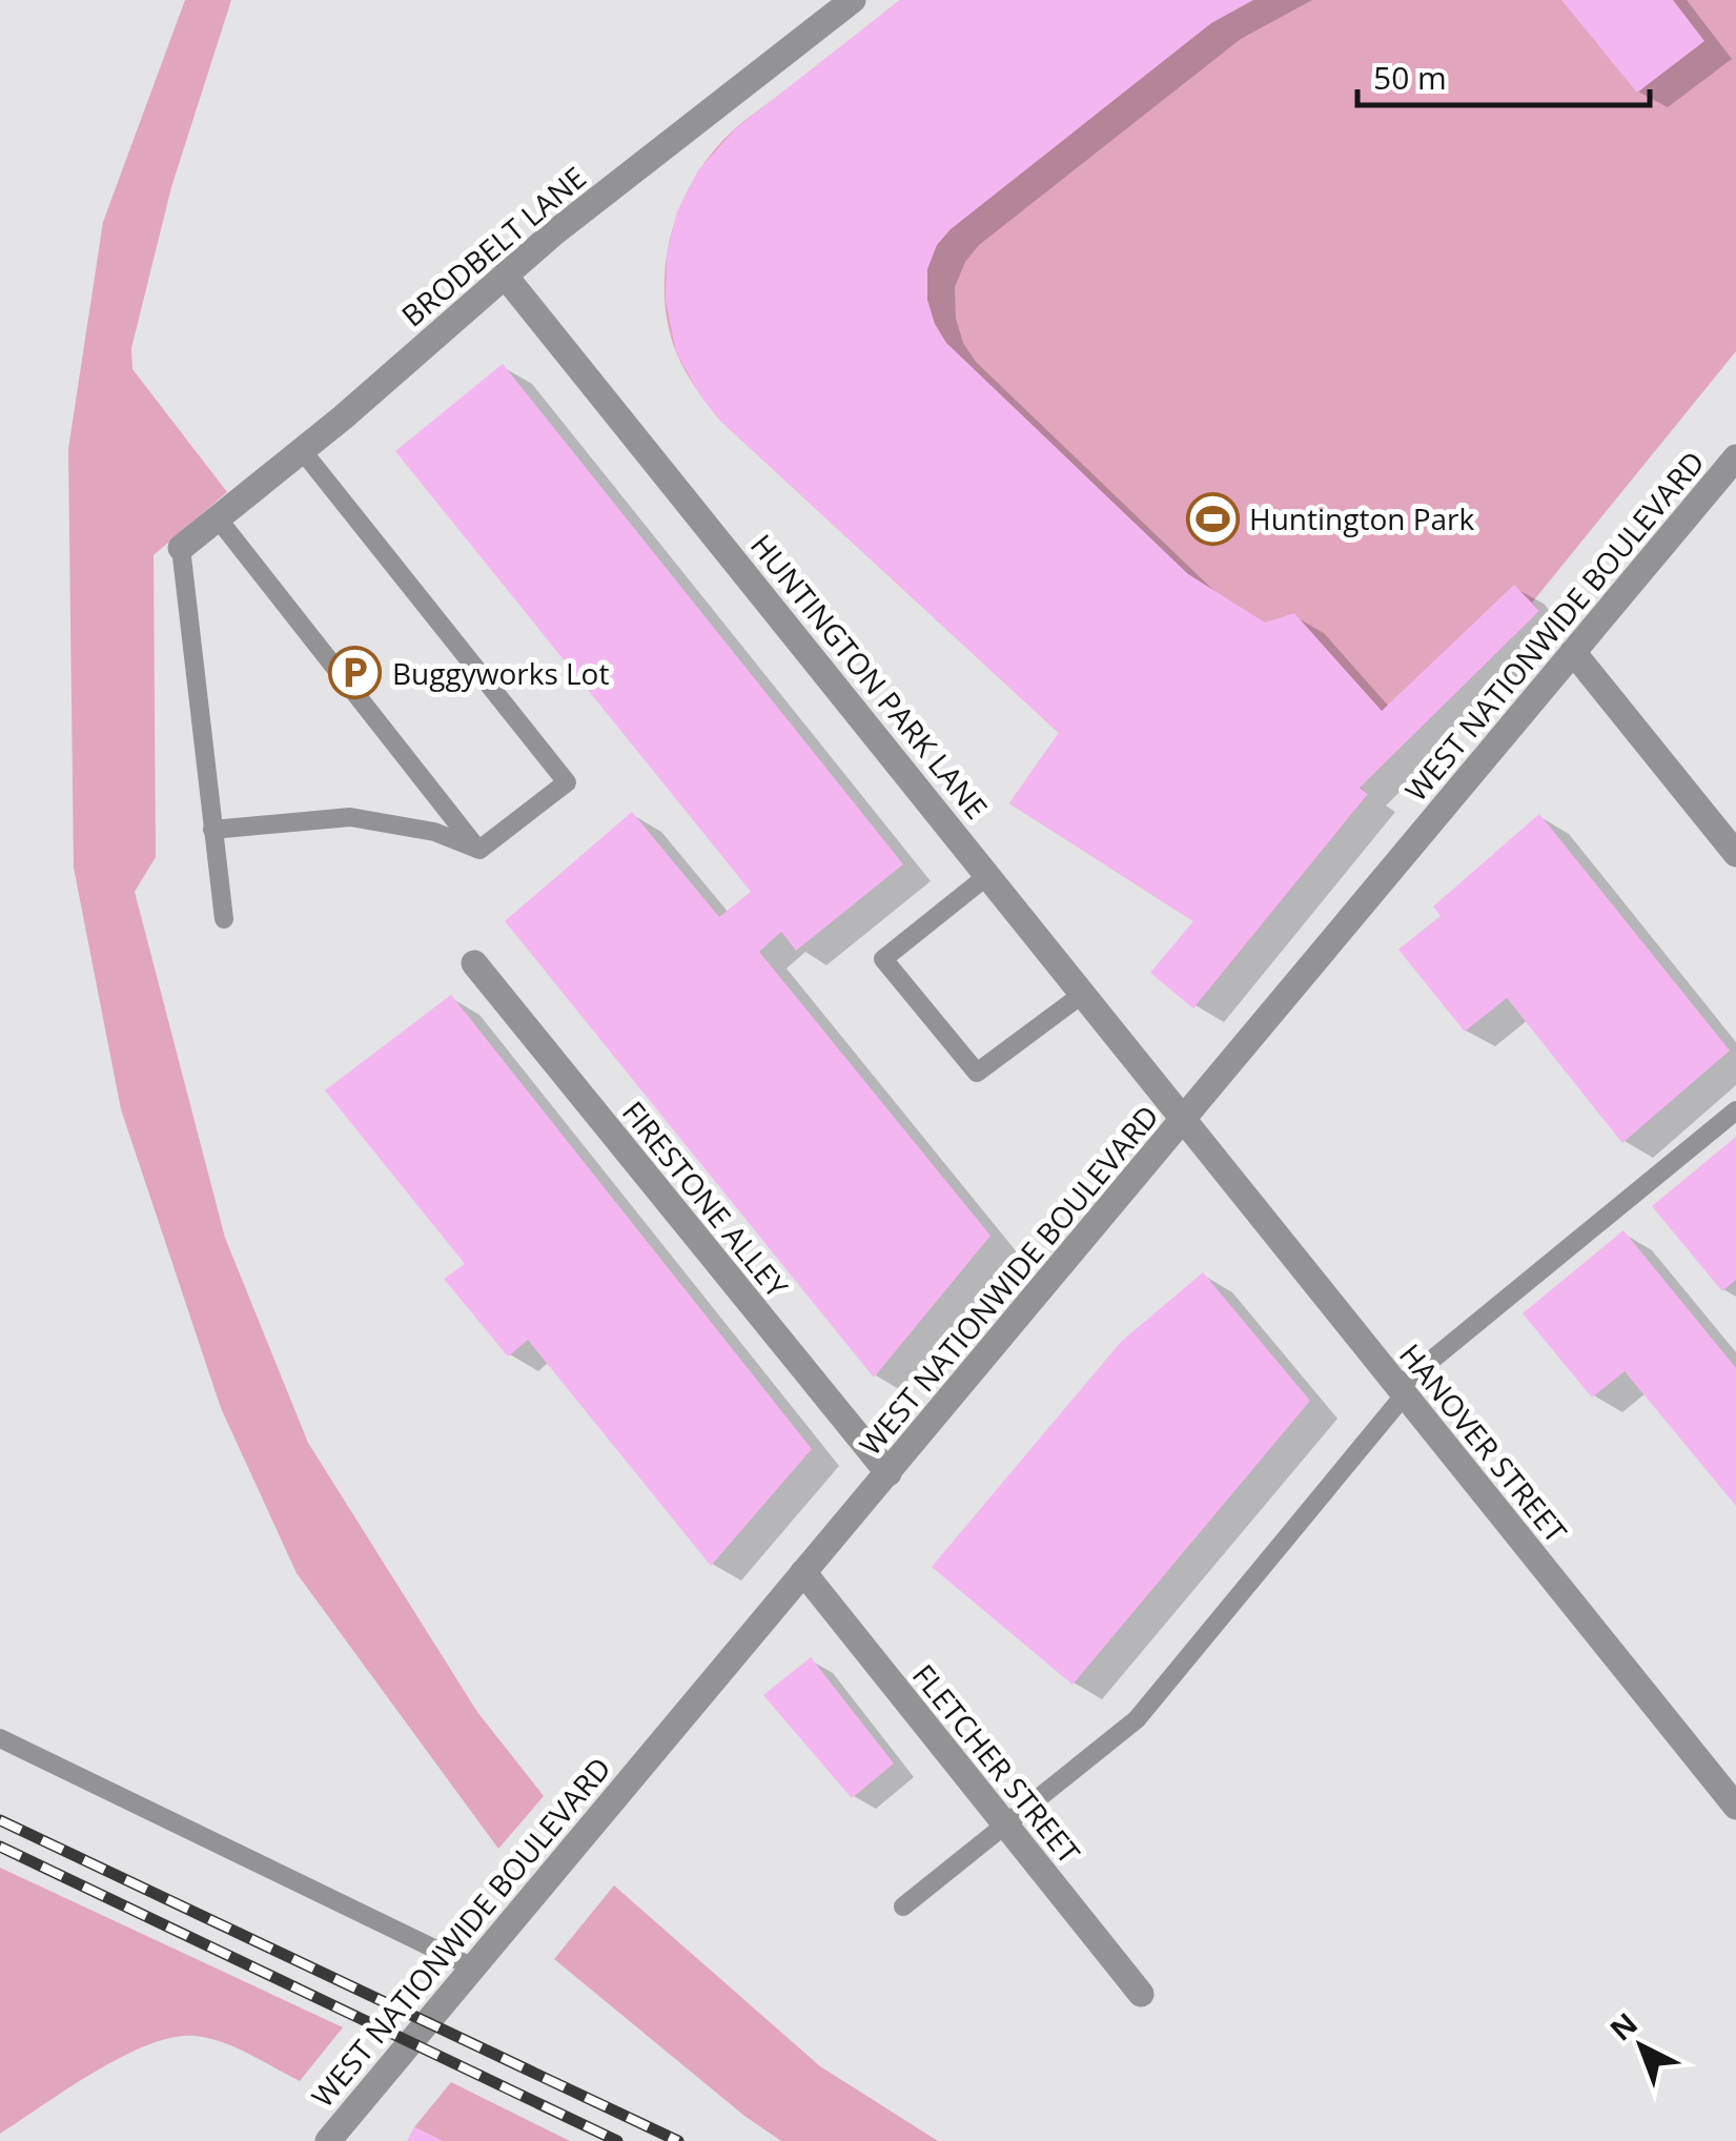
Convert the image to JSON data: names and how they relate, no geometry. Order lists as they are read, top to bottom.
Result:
{
  "streets": {
    "street": [
      "BRODBELT LANE",
      "WEST NATIONWIDE BOULEVARD",
      "HUNTINGTON PARK LANE",
      "FIRESTONE ALLEY",
      "HANOVER STREET",
      "FLETCHER STREET"
    ]
  },
  "crossings": [
    ["BRODBELT LANE", "HUNTINGTON PARK LANE"],
    ["WEST NATIONWIDE BOULEVARD", "HUNTINGTON PARK LANE"],
    ["WEST NATIONWIDE BOULEVARD", "FIRESTONE ALLEY"],
    ["WEST NATIONWIDE BOULEVARD", "HANOVER STREET"],
    ["WEST NATIONWIDE BOULEVARD", "FLETCHER STREET"],
    ["HUNTINGTON PARK LANE", "HANOVER STREET"]
  ],
  "places": {
    "sports": ["Huntington Park"],
    "parking": ["Buggyworks Lot"]
  },
  "scale_bar": "50 m",
  "north": "top left"
}
